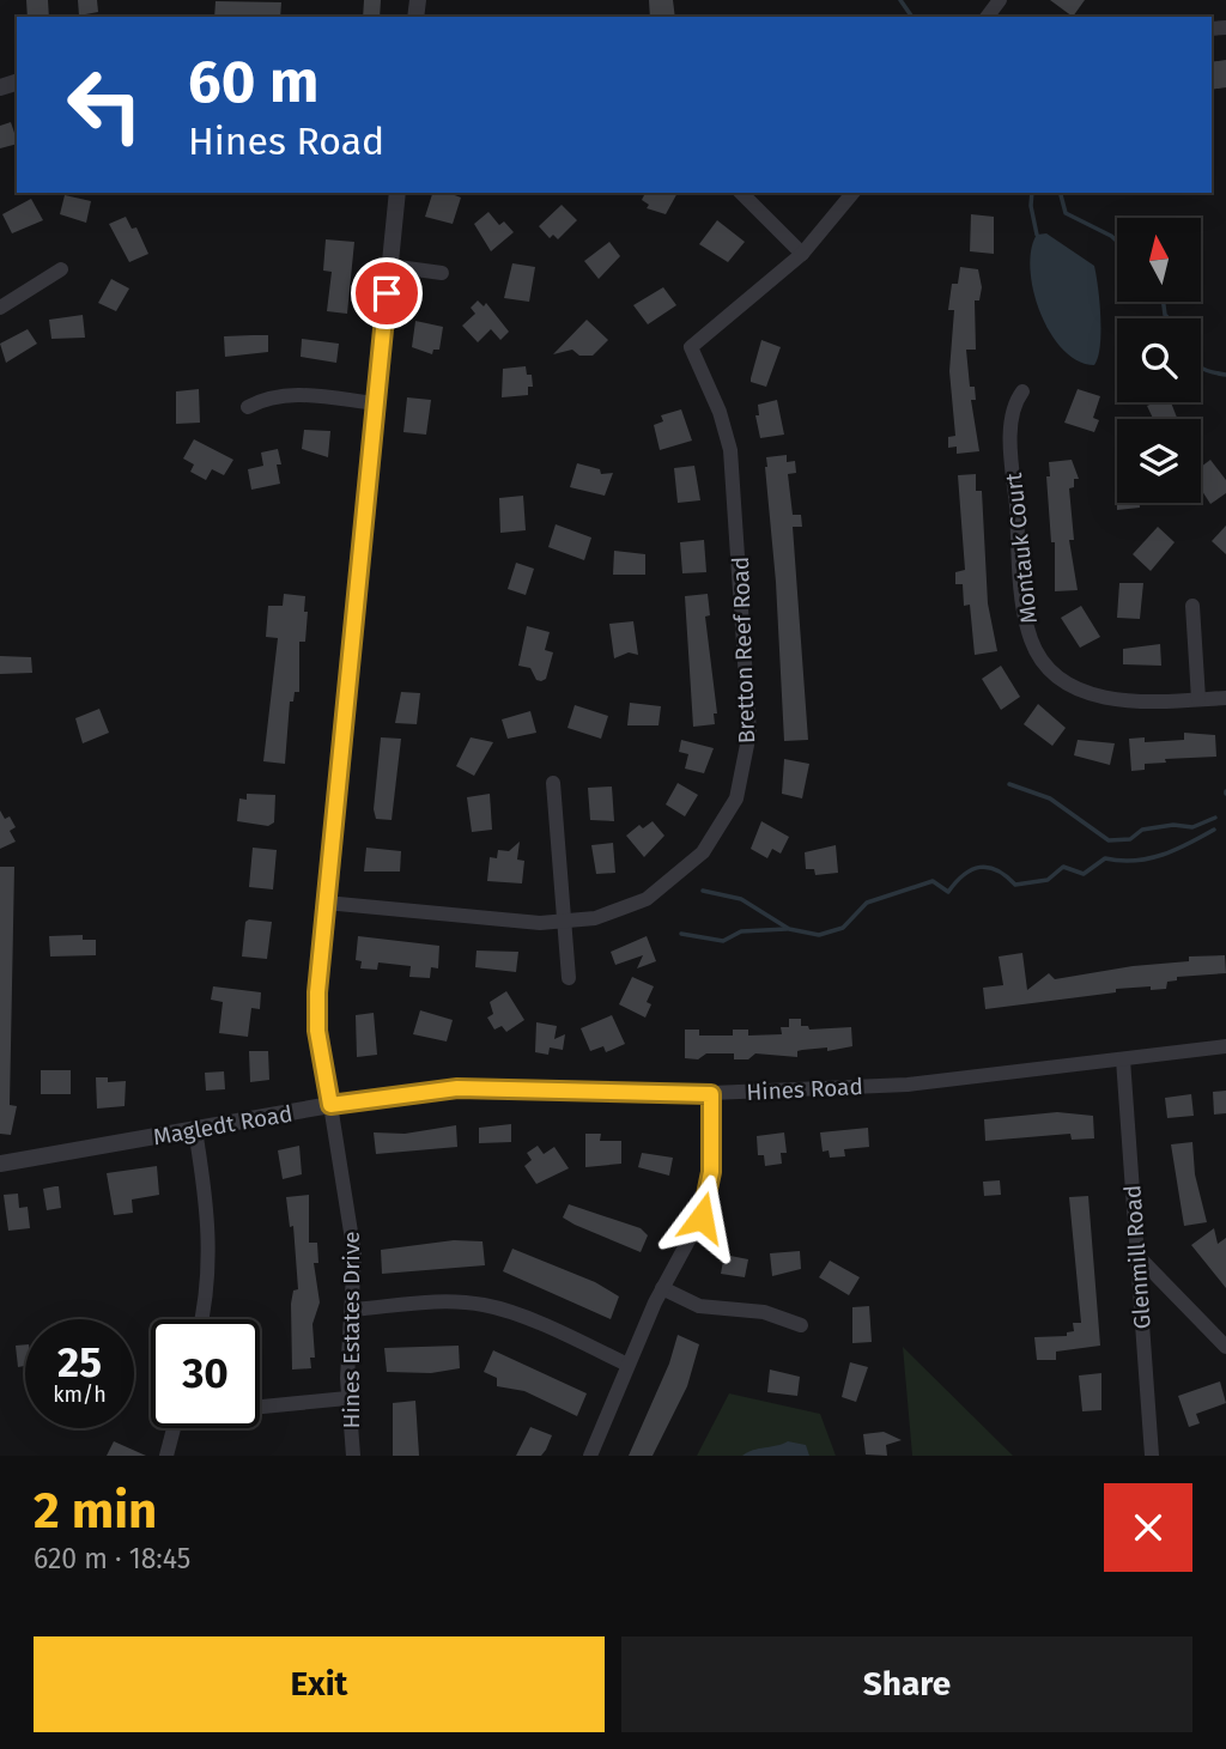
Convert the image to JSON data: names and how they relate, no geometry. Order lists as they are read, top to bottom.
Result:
{
  "streets": {
    "street": [
      "Montauk Court",
      "Bretton Reef Road",
      "Hines Road",
      "Magledt Road",
      "Glenmill Road",
      "Hines Estates Drive"
    ]
  },
  "crossings": [
    ["Hines Road", "Magledt Road"],
    ["Hines Road", "Glenmill Road"],
    ["Hines Road", "Hines Estates Drive"],
    ["Magledt Road", "Hines Estates Drive"]
  ],
  "north": "top",
  "page": {
    "turn": ["60 m", "Hines Road"],
    "speed": "25 km/h",
    "limit": "30",
    "heading": ["2 min", "620 m · 18:45"],
    "buttons": ["Exit", "Share"]
  }
}
